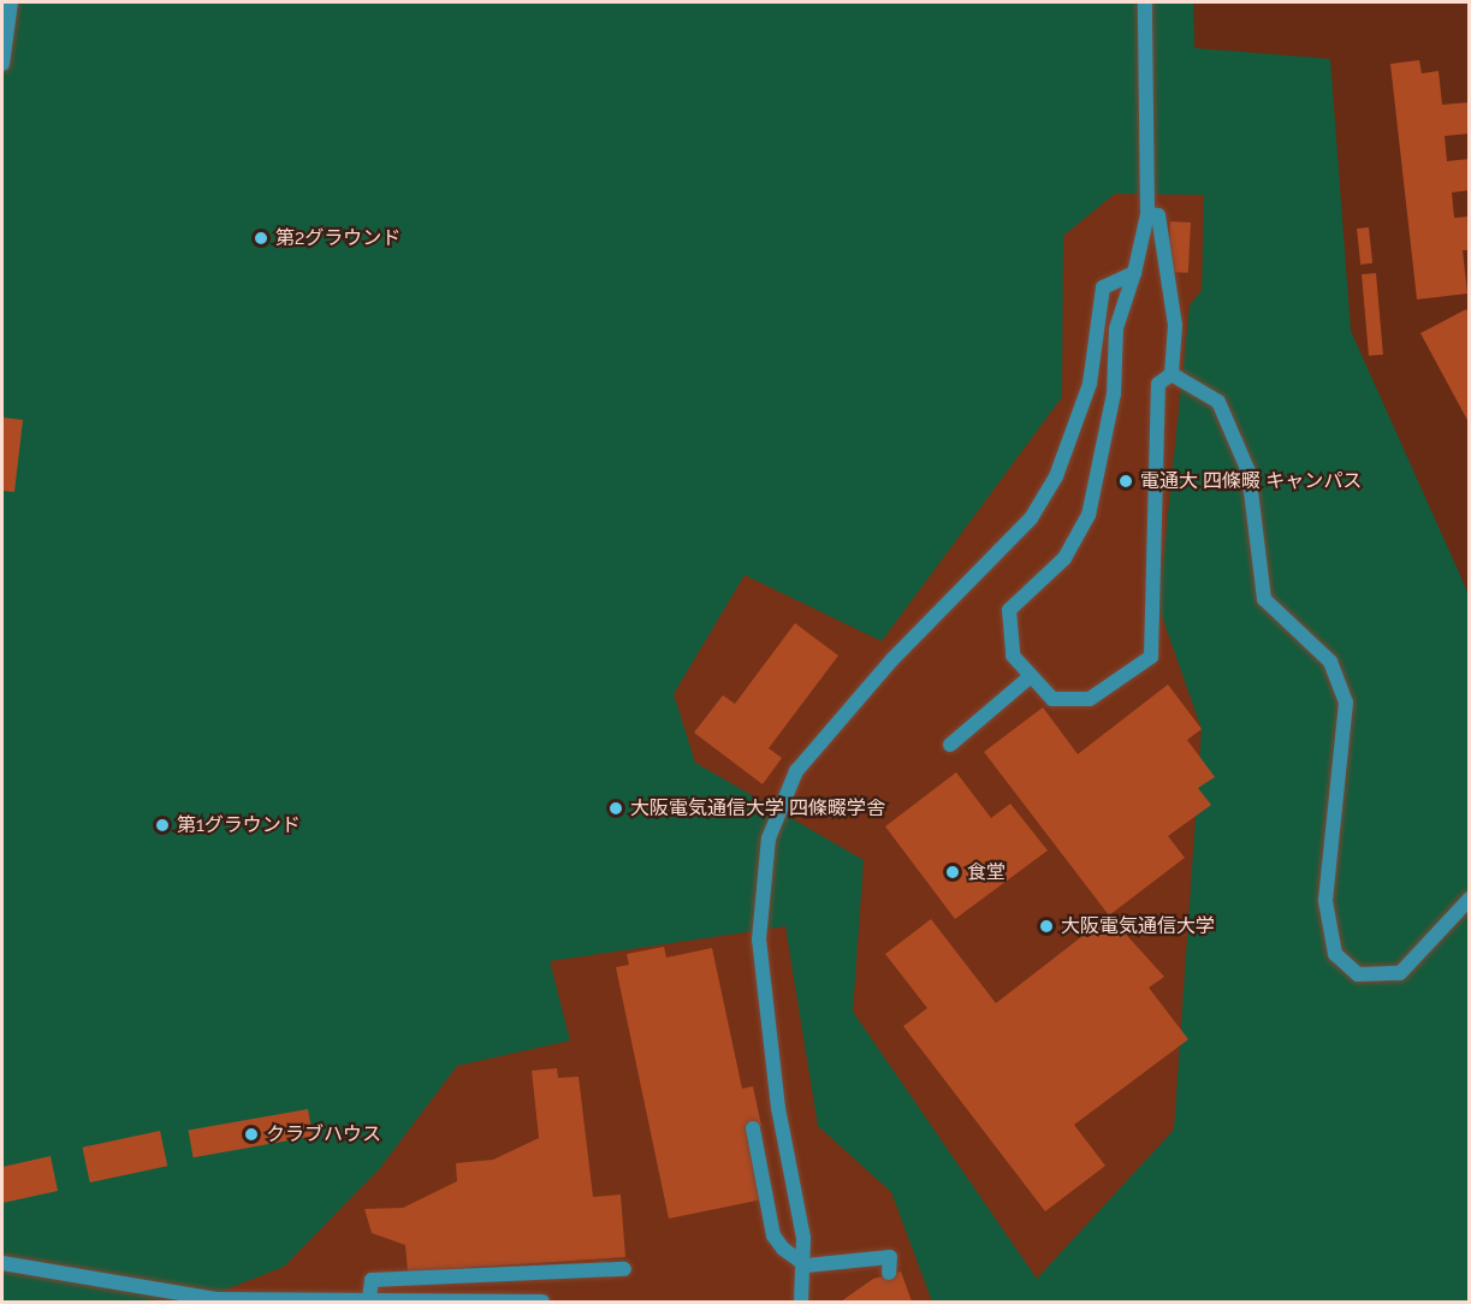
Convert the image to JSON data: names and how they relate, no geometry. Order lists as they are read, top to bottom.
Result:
{
  "places": [
    "第2グラウンド",
    "電通大 四條畷 キャンパス",
    "大阪電気通信大学 四條畷学舎",
    "第1グラウンド",
    "食堂",
    "大阪電気通信大学",
    "クラブハウス"
  ]
}
